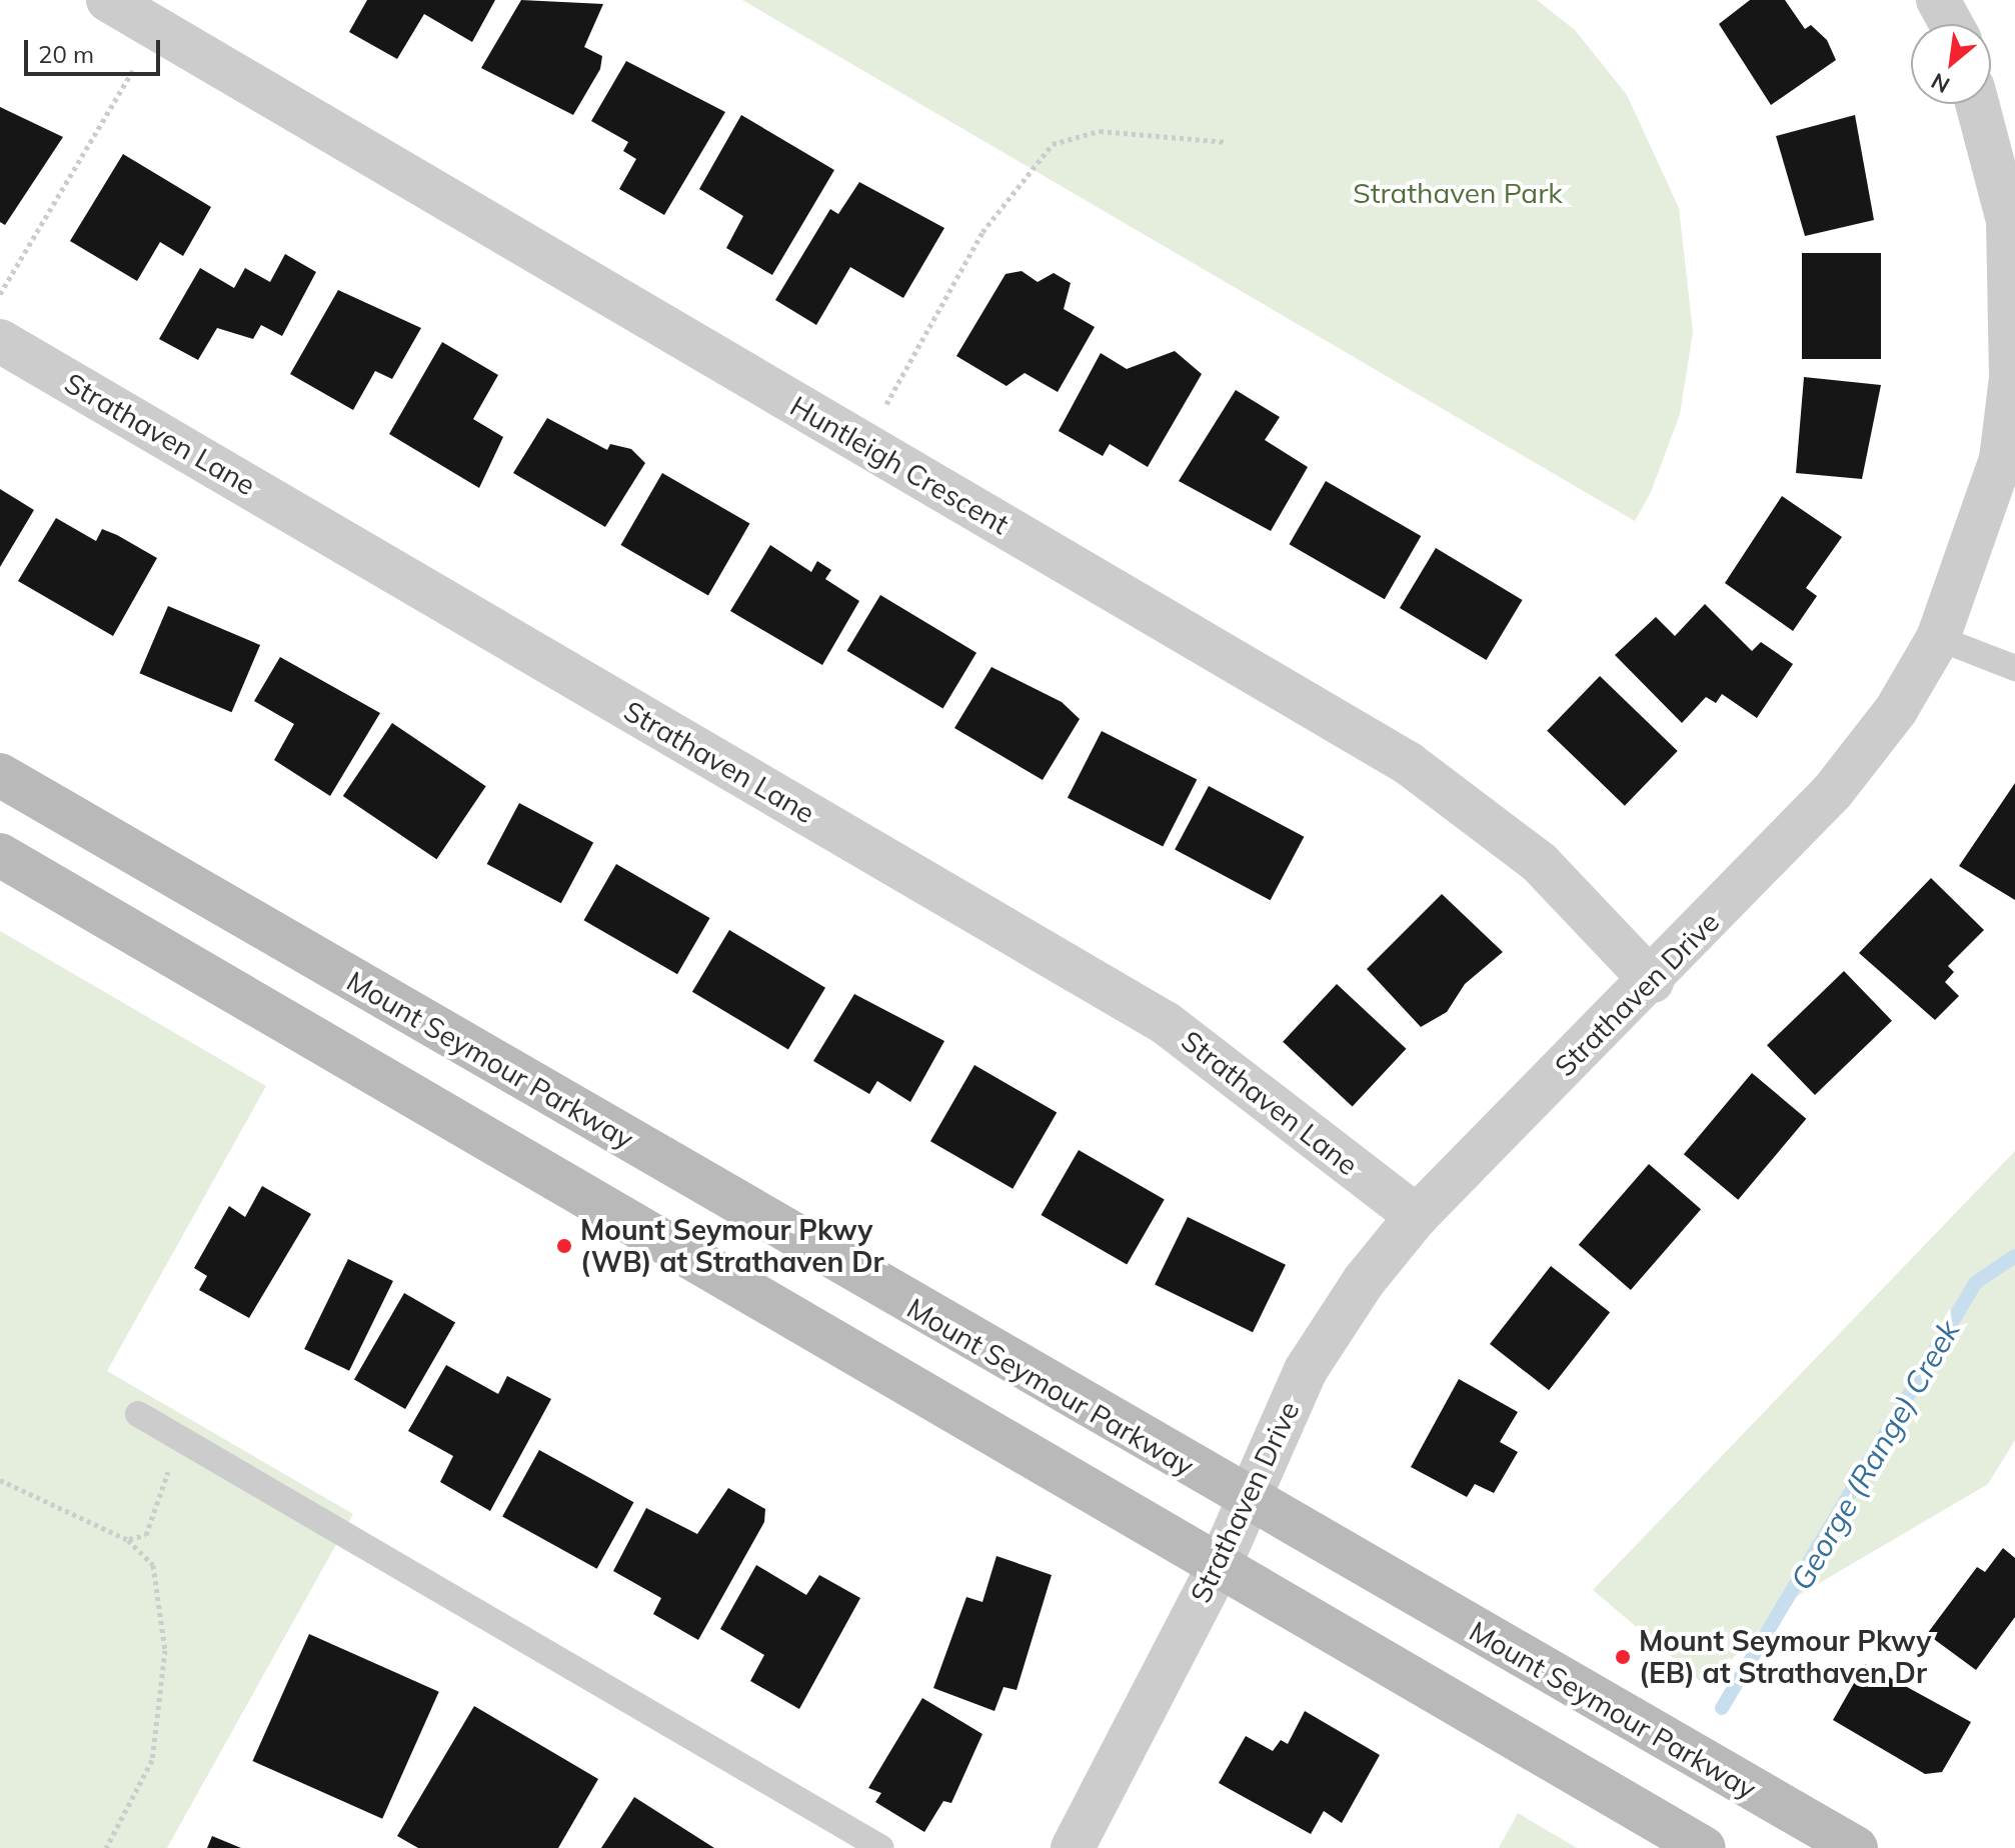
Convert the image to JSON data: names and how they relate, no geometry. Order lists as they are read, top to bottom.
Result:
{
  "streets": {
    "main road": ["Mount Seymour Parkway"],
    "street": ["Strathaven Lane", "Huntleigh Crescent", "Strathaven Drive"]
  },
  "crossings": [
    ["Strathaven Lane", "Strathaven Drive"],
    ["Huntleigh Crescent", "Strathaven Drive"],
    ["Strathaven Drive", "Mount Seymour Parkway"]
  ],
  "water": ["George (Range) Creek"],
  "parks": ["Strathaven Park"],
  "places": ["Mount Seymour Pkwy (WB) at Strathaven Dr", "Mount Seymour Pkwy (EB) at Strathaven Dr"],
  "scale_bar": "20 m",
  "north": "bottom left"
}
